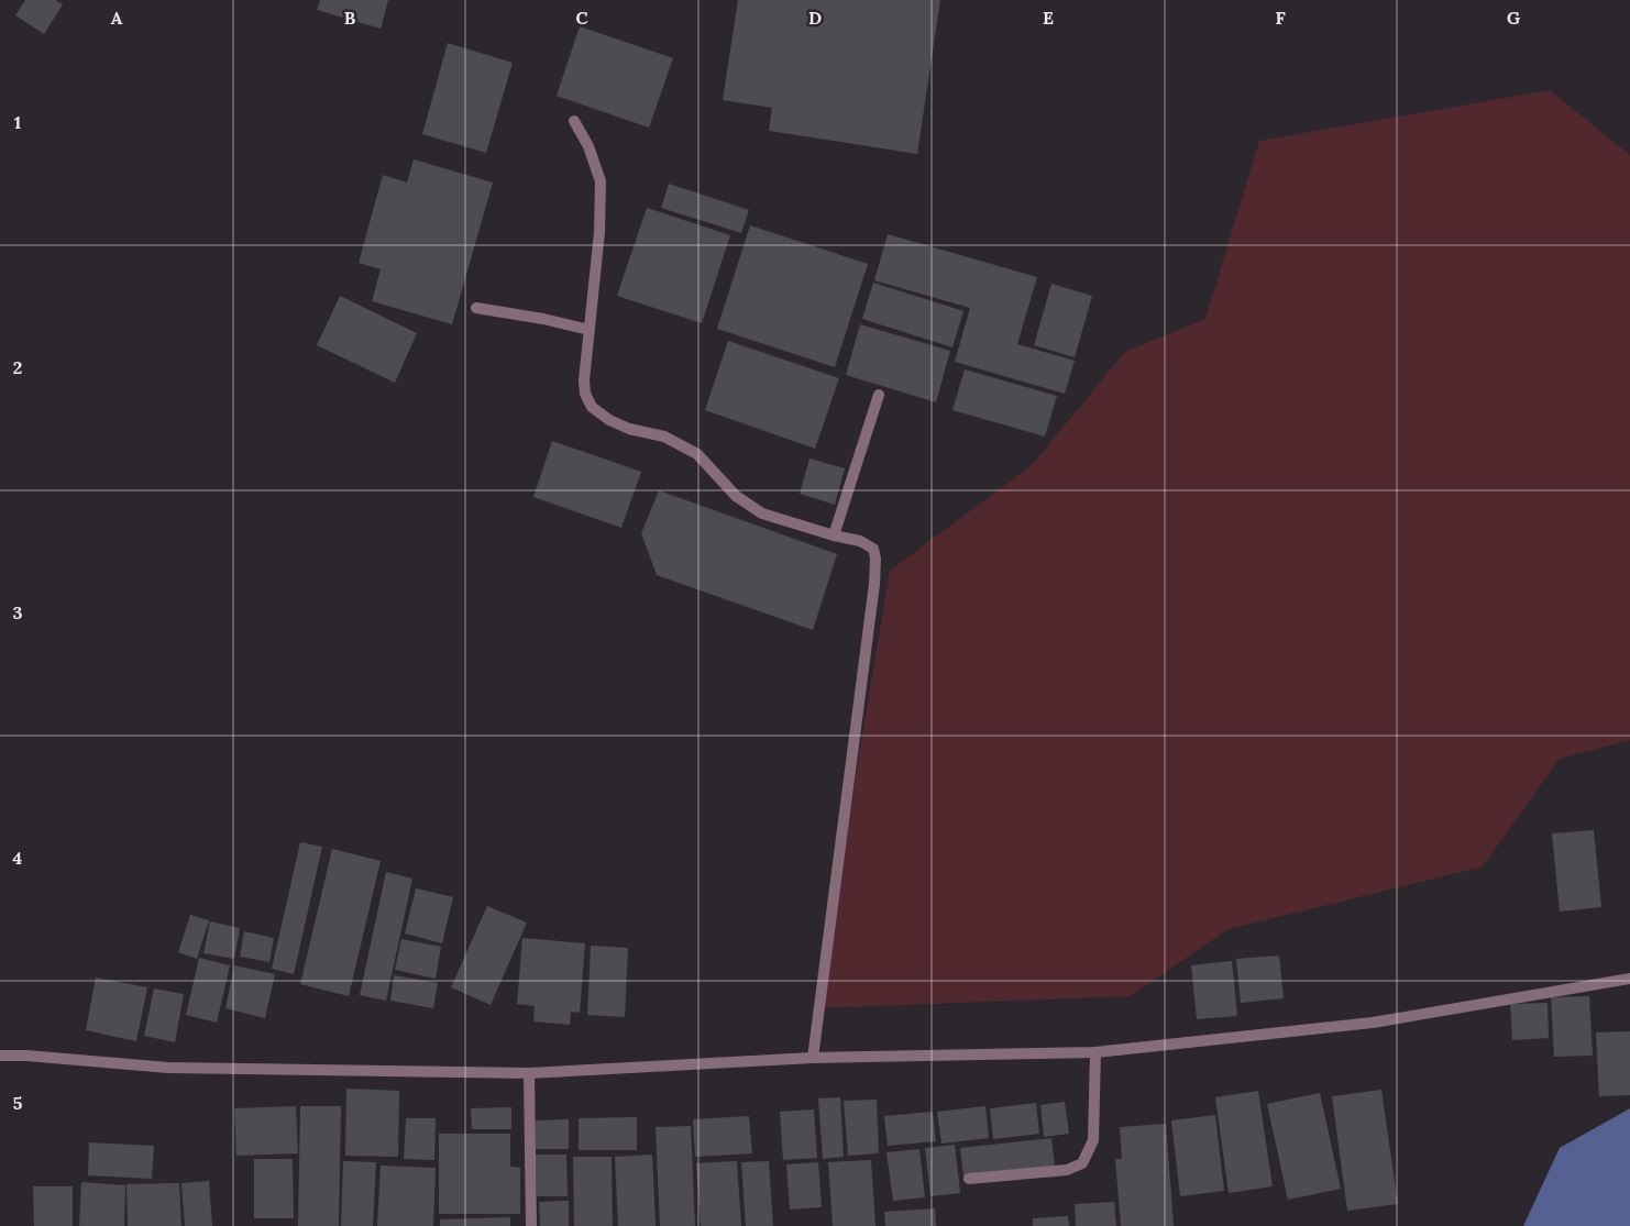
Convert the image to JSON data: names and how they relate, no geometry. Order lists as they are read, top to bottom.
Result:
{
  "grid": {
    "columns": [
      "A",
      "B",
      "C",
      "D",
      "E",
      "F",
      "G"
    ],
    "rows": [
      "1",
      "2",
      "3",
      "4",
      "5"
    ]
  }
}
